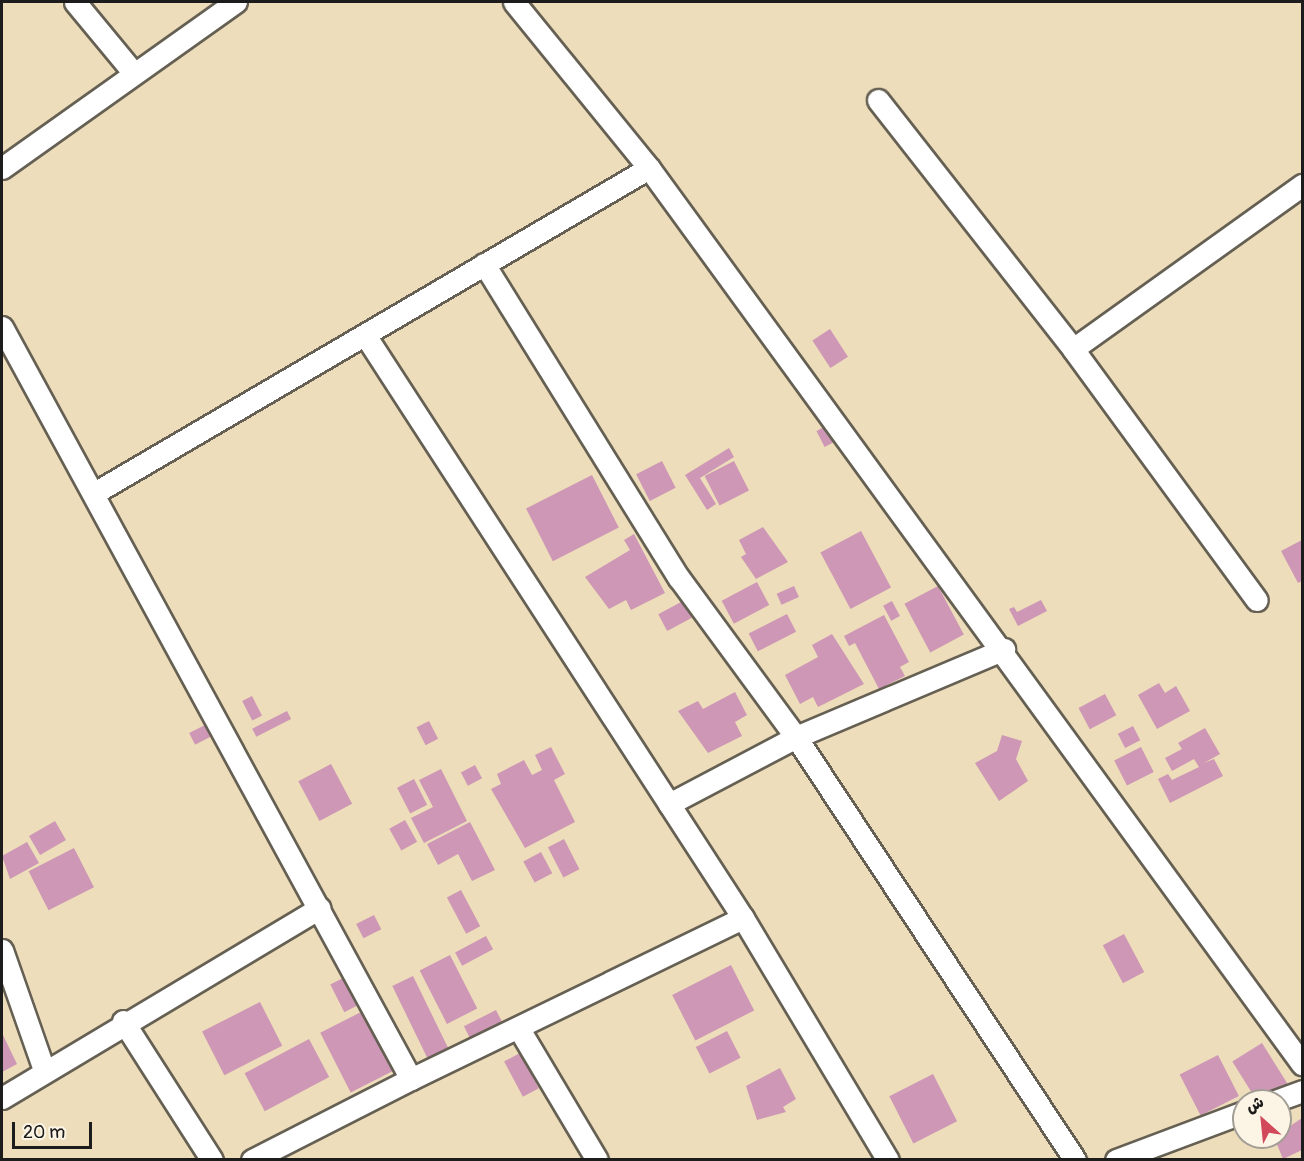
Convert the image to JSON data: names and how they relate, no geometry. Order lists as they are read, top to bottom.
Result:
{
  "scale_bar": "20 m",
  "north": "top left"
}
